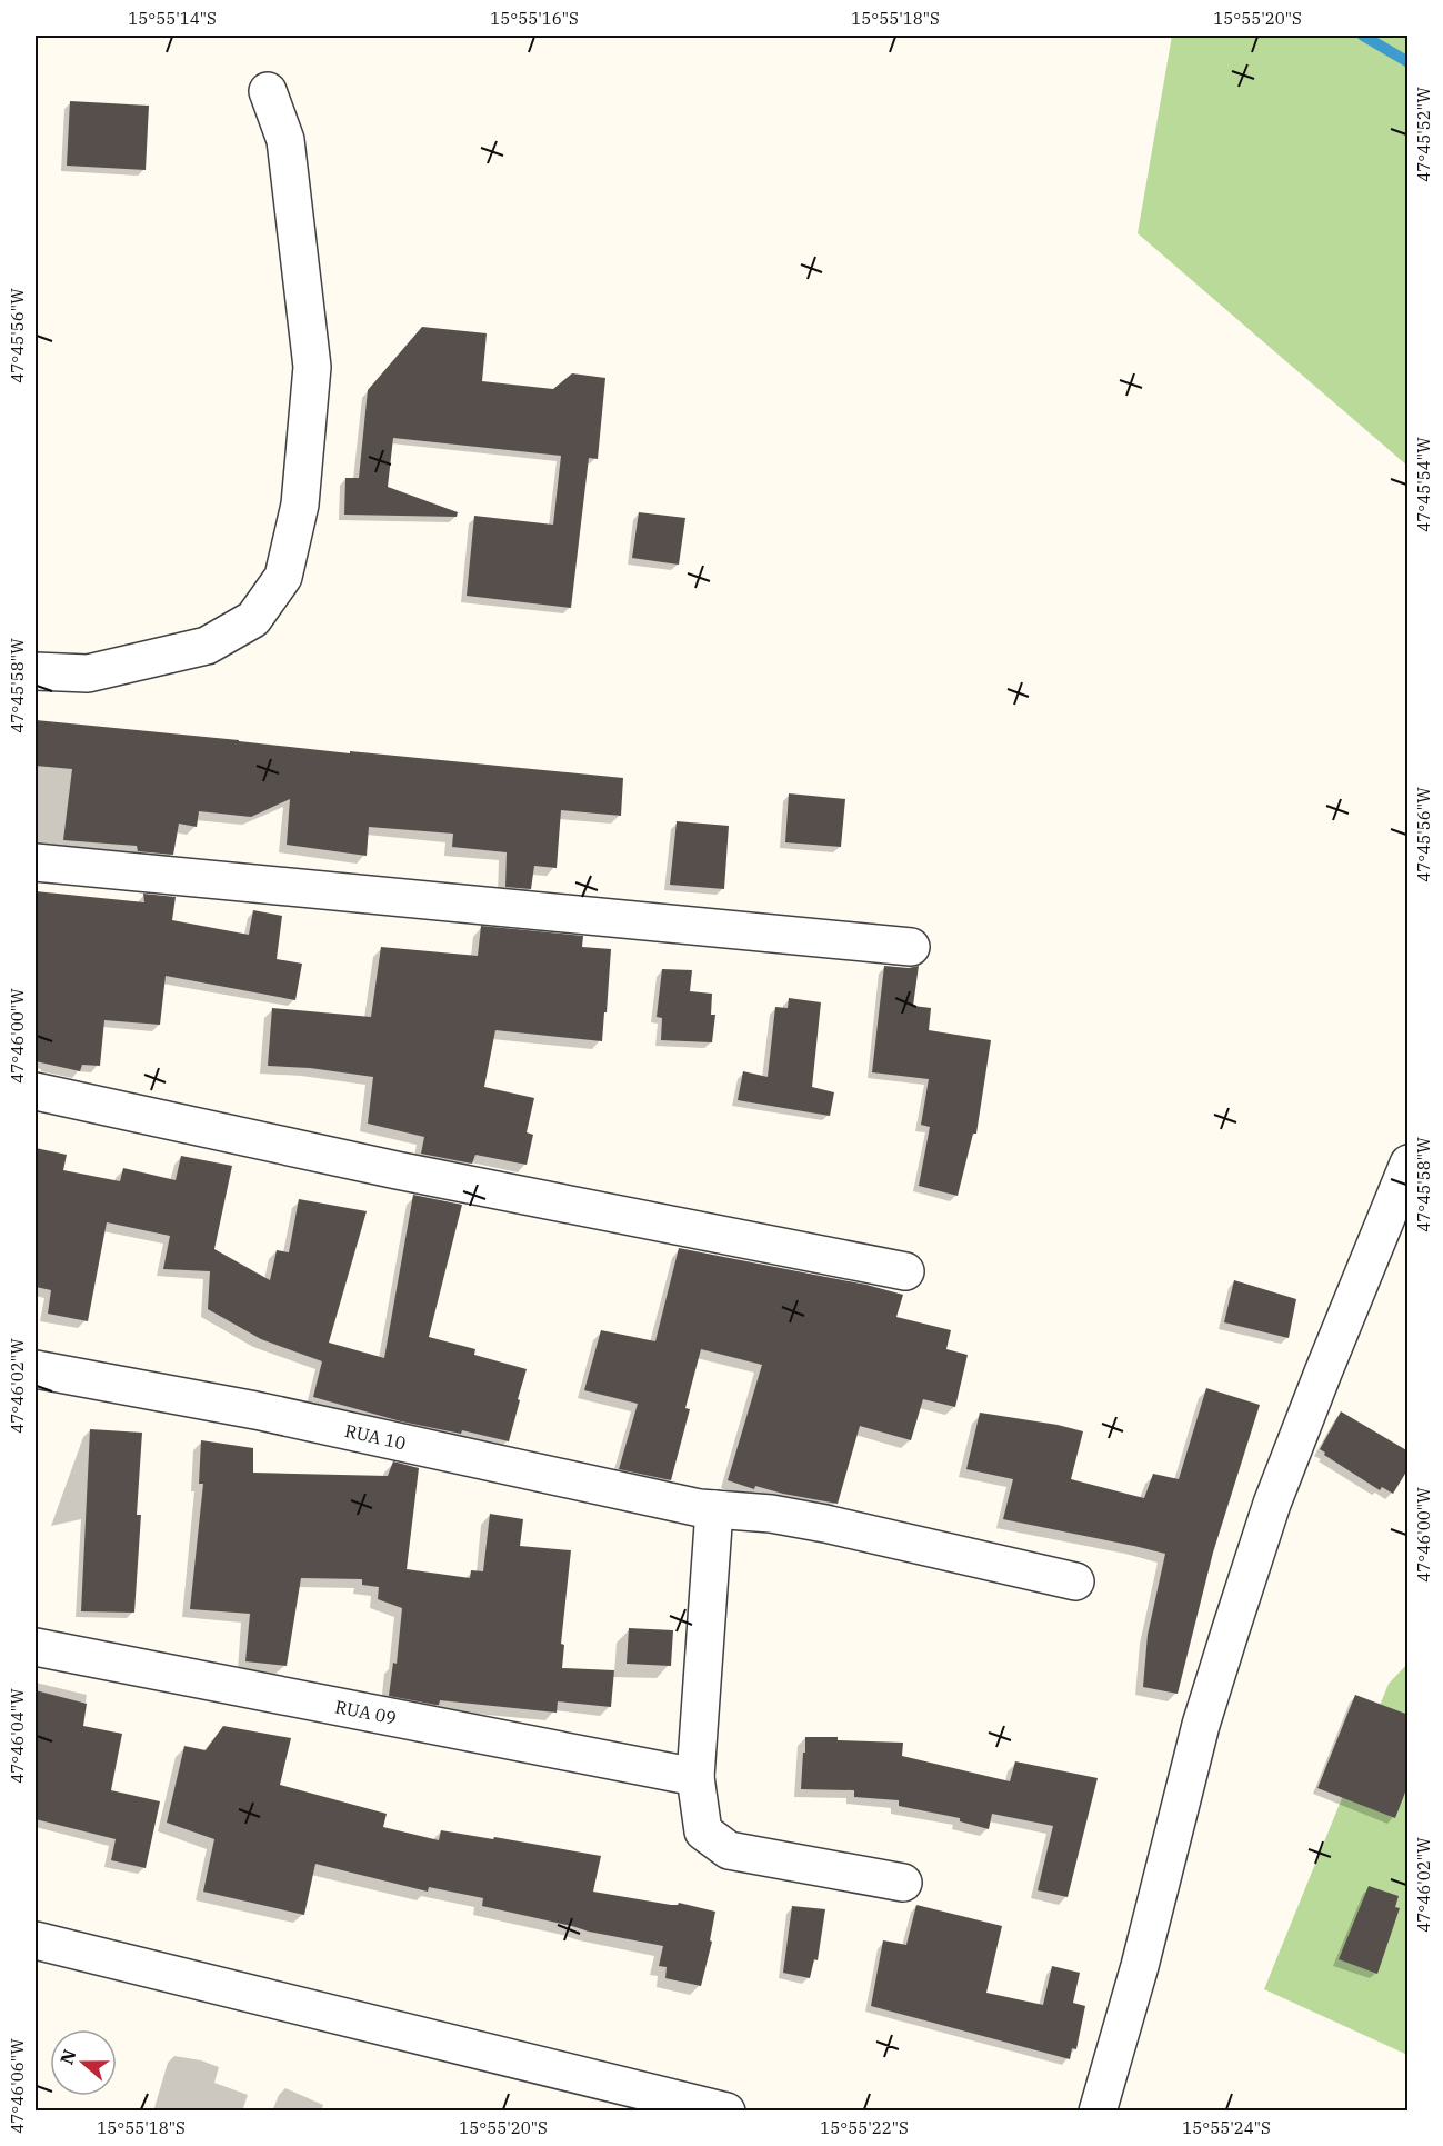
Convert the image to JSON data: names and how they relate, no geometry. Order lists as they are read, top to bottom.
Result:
{
  "streets": {
    "street": ["RUA 10", "RUA 09"]
  },
  "north": "left",
  "coordinates": [
    "15°55'14\"S",
    "15°55'16\"S",
    "15°55'18\"S",
    "15°55'20\"S",
    "47°45'52\"W",
    "47°45'56\"W",
    "47°45'54\"W",
    "47°45'58\"W",
    "47°46'00\"W",
    "47°46'02\"W",
    "47°46'04\"W",
    "47°46'06\"W",
    "15°55'22\"S",
    "15°55'24\"S"
  ]
}
